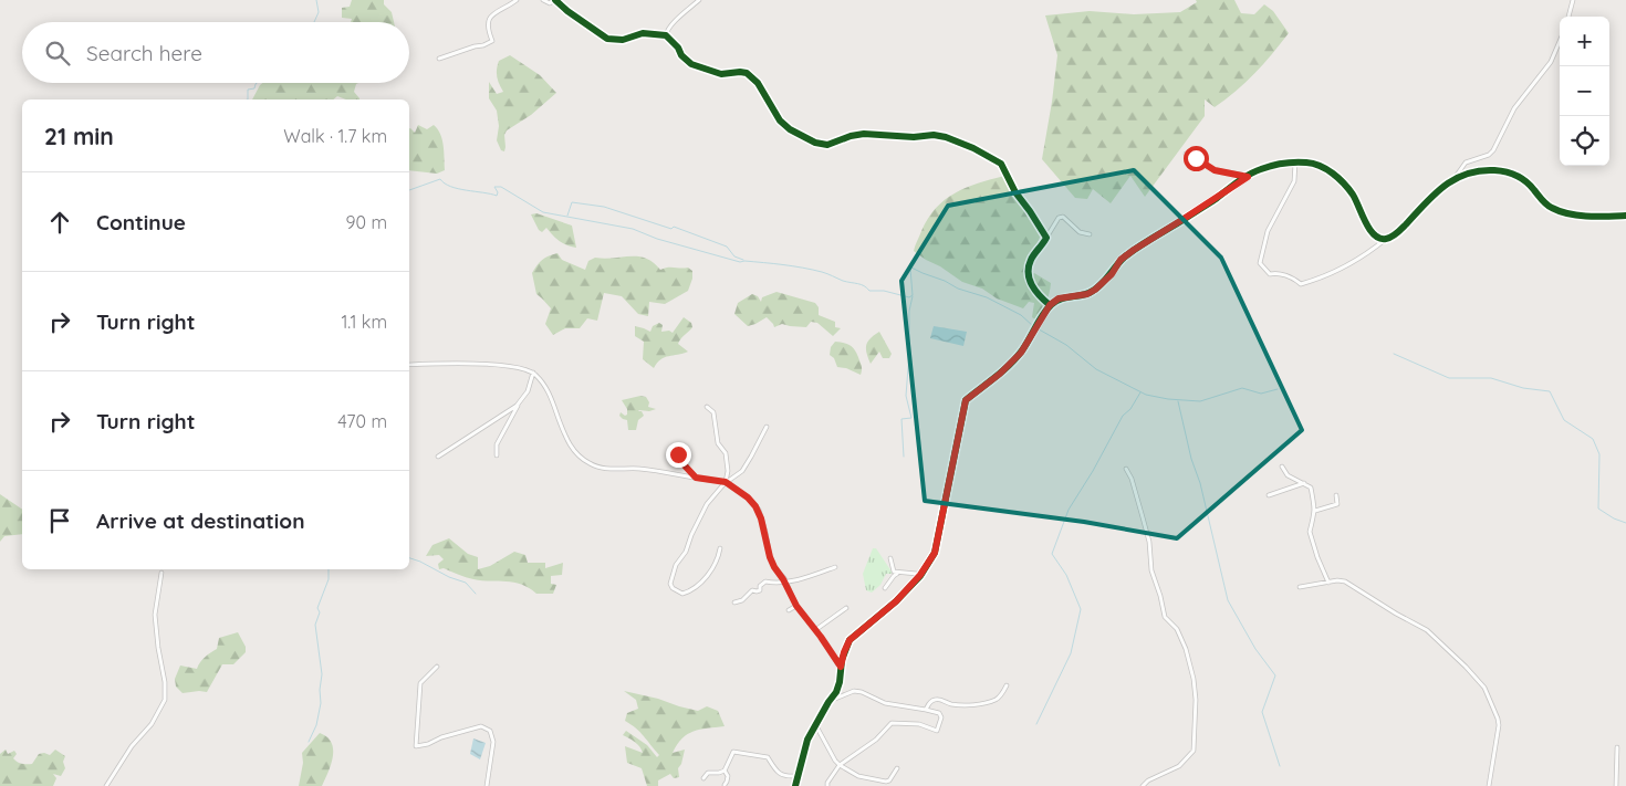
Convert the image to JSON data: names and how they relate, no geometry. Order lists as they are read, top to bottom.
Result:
{
  "page": {
    "map_buttons": ["+", "−"],
    "search": "Search here",
    "heading": ["21 min", "Walk · 1.7 km"],
    "list": [
      ["Continue", "90 m"],
      ["Turn right", "1.1 km"],
      ["Turn right", "470 m"],
      "Arrive at destination"
    ]
  }
}
